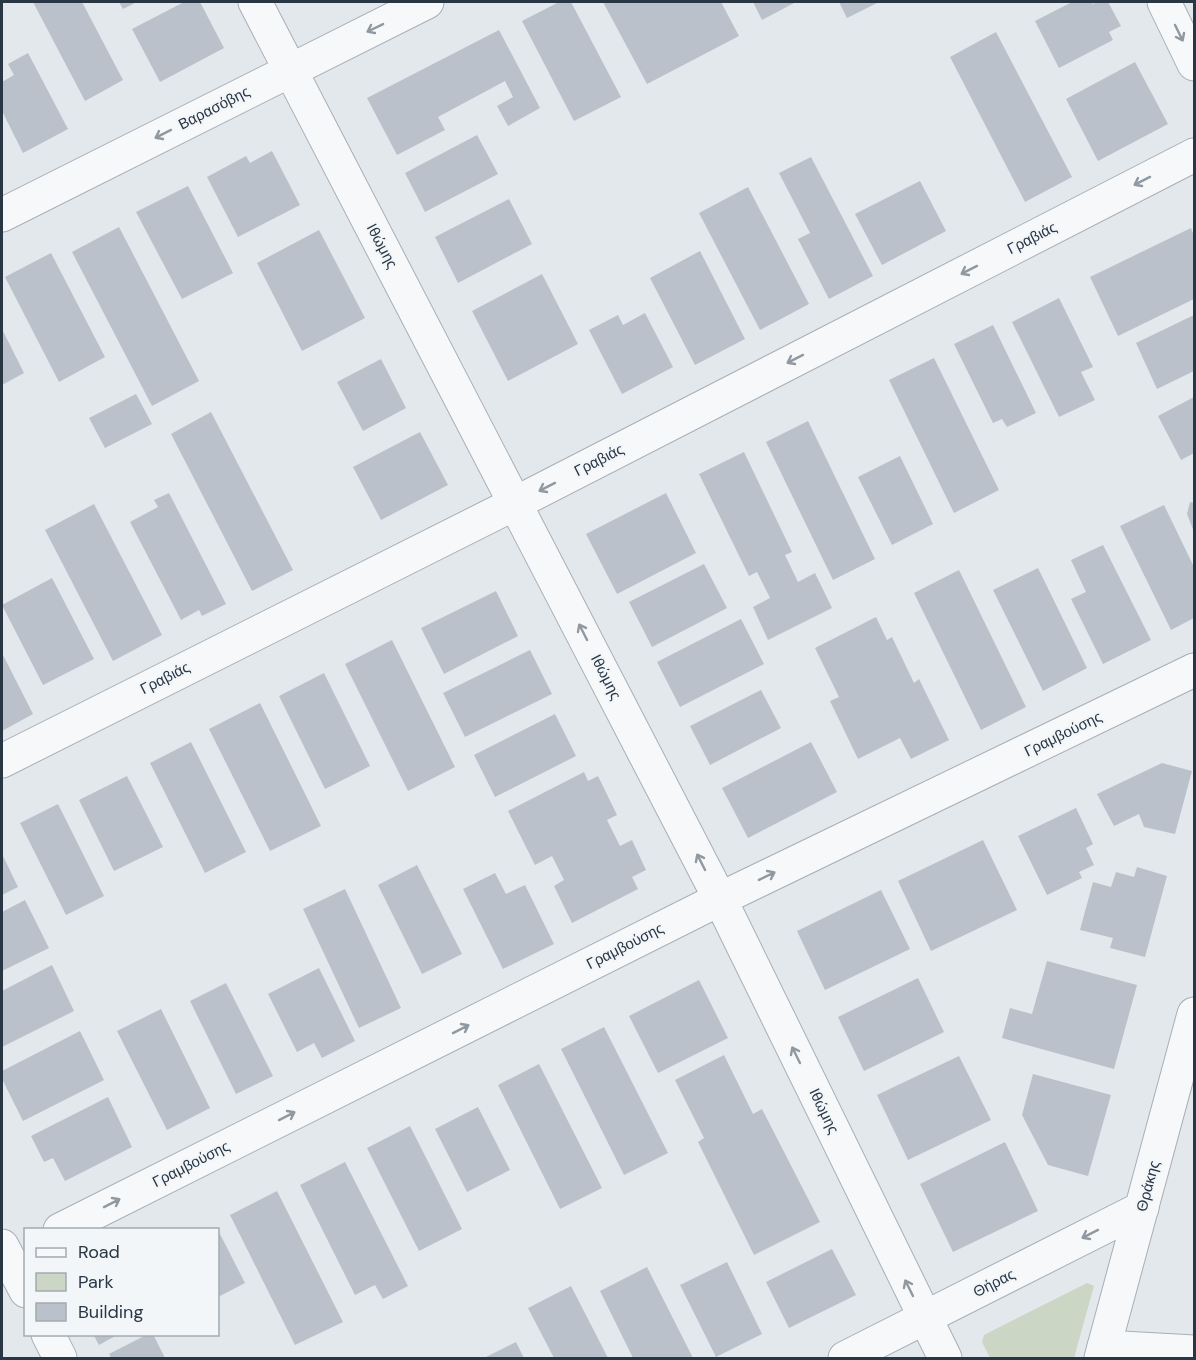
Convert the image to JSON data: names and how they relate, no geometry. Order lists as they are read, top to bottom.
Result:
{
  "streets": {
    "street": [
      "Βαρασόβης",
      "Γραβιάς",
      "Ιθώμης",
      "Γραμβούσης",
      "Θράκης",
      "Θήρας"
    ]
  },
  "crossings": [
    ["Βαρασόβης", "Ιθώμης"],
    ["Γραβιάς", "Ιθώμης"],
    ["Ιθώμης", "Γραμβούσης"],
    ["Ιθώμης", "Θήρας"],
    ["Θράκης", "Θήρας"]
  ],
  "one_way": [
    "Βαρασόβης",
    "Γραβιάς",
    "Ιθώμης",
    "Γραμβούσης",
    "Θήρας"
  ],
  "legend": ["Road", "Park", "Building"]
}
